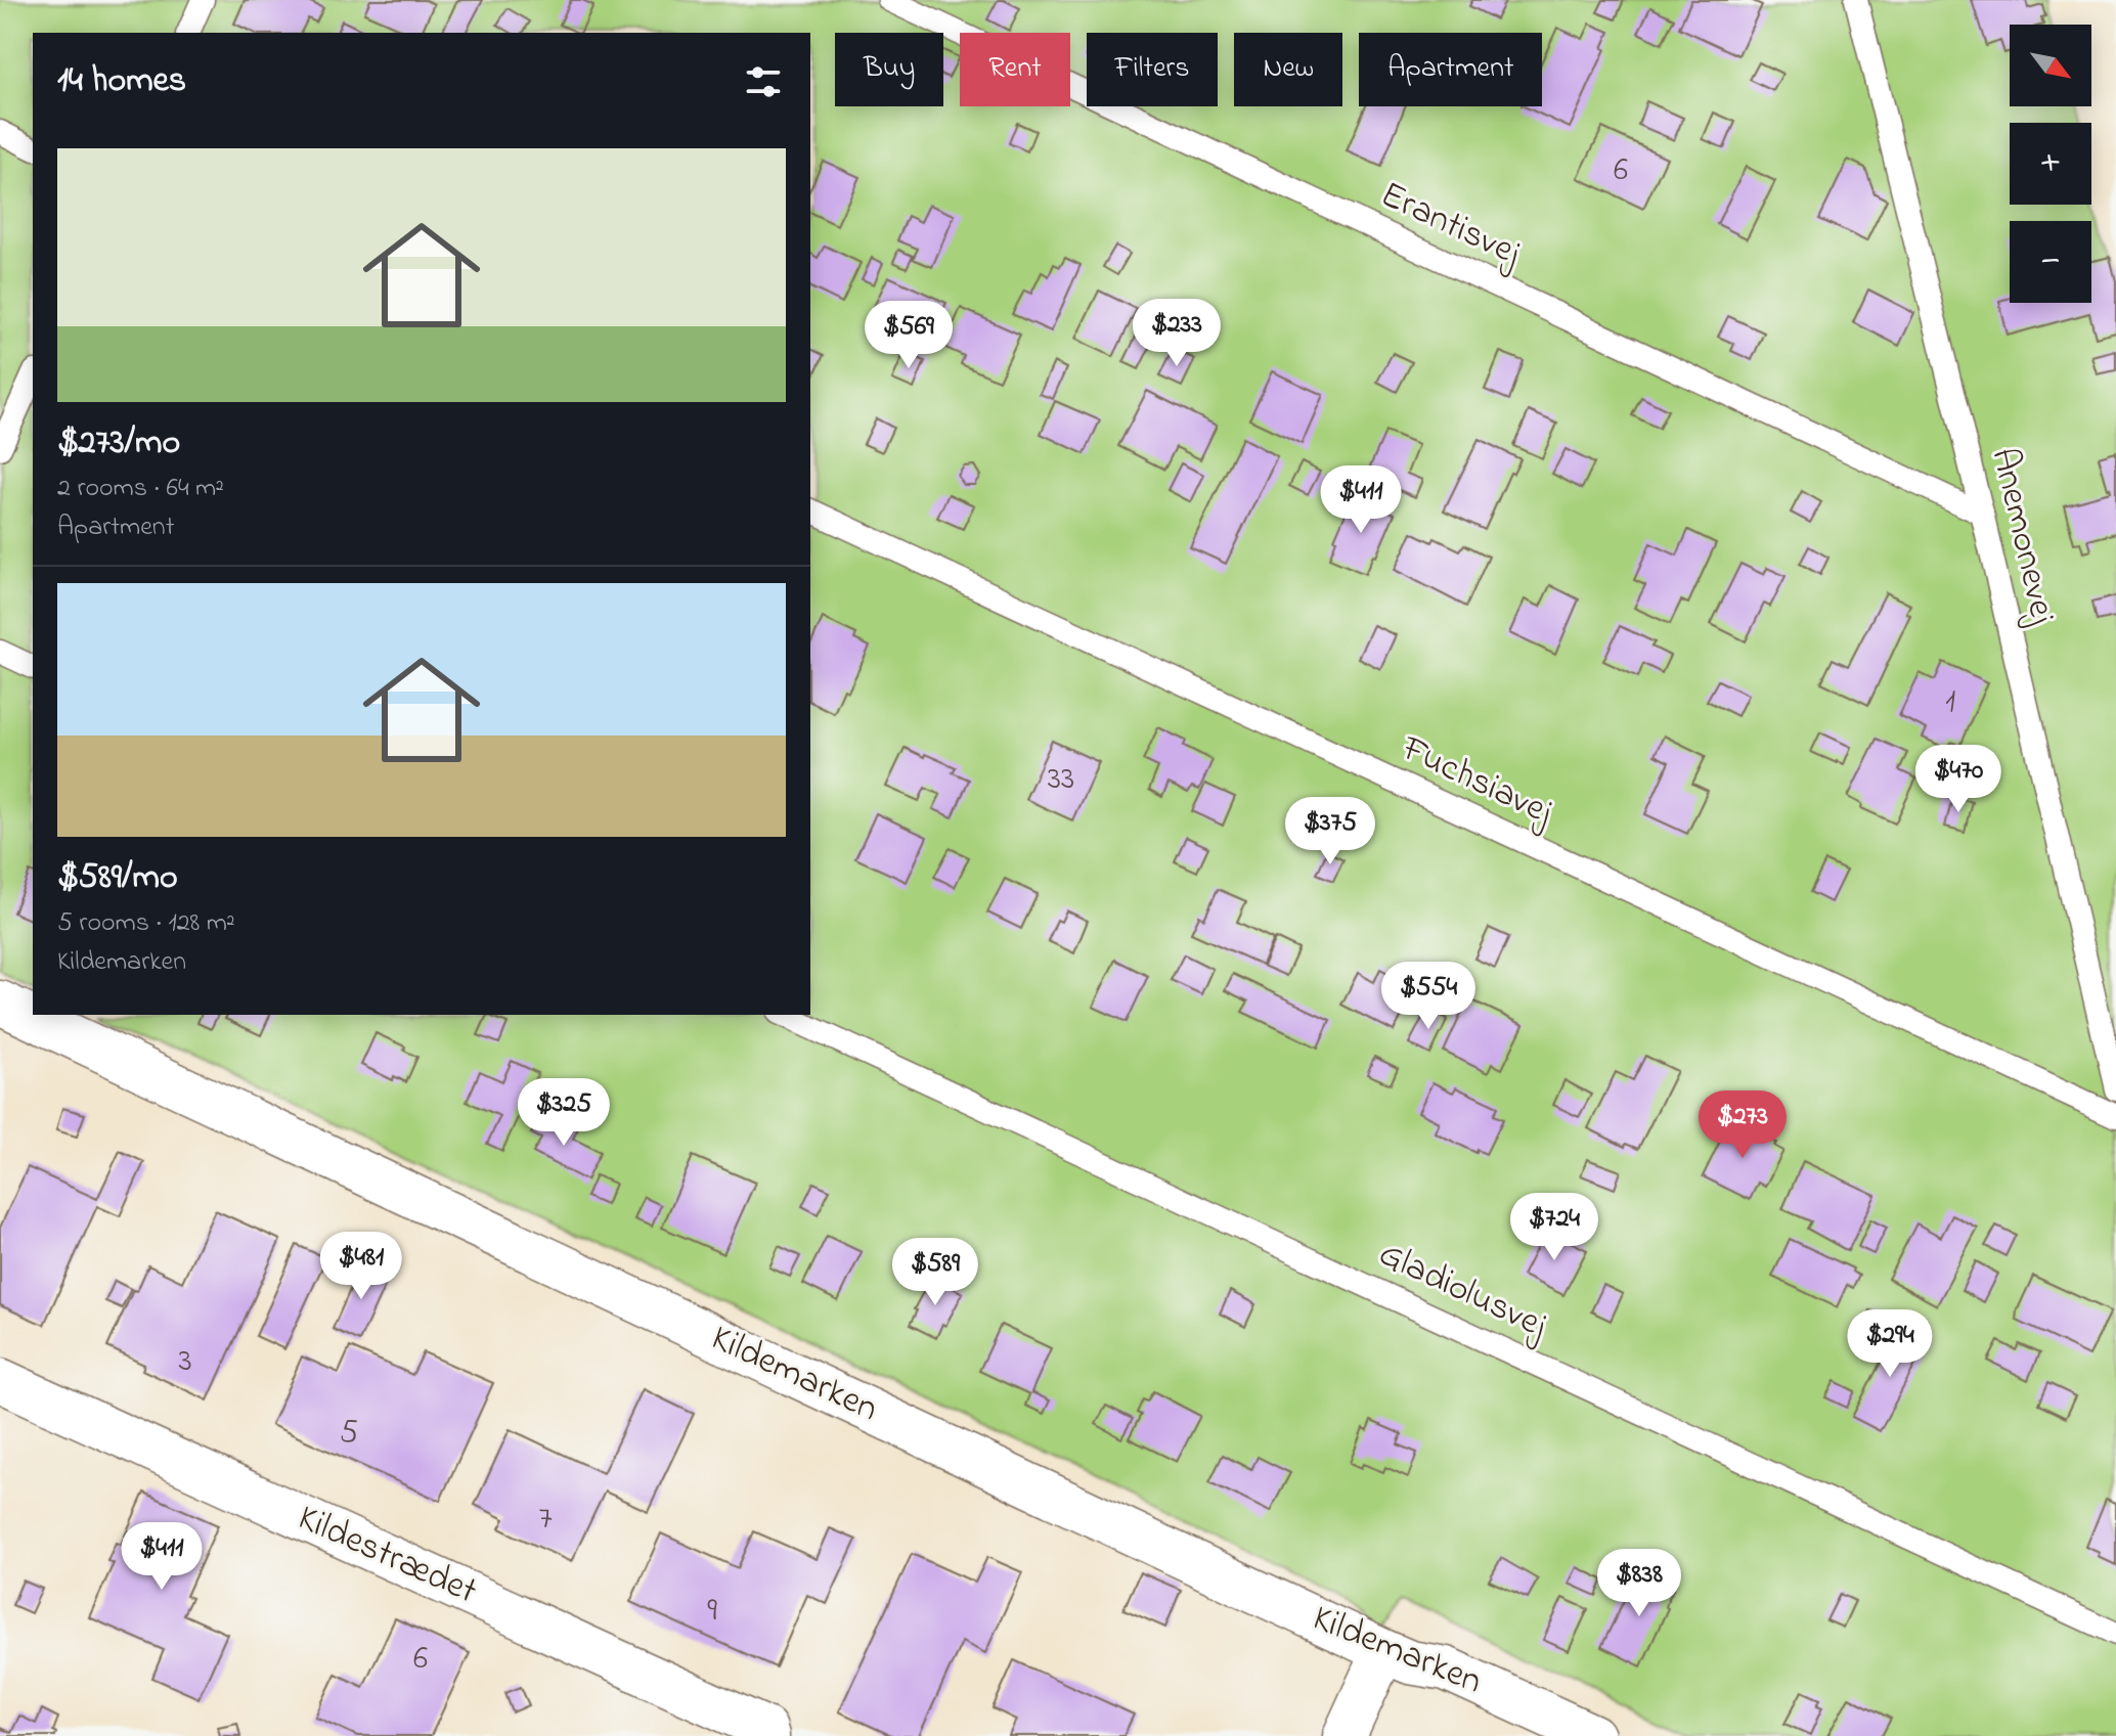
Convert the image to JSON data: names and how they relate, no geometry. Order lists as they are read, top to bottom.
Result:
{
  "streets": {
    "street": ["Kildemarken", "Kildestrædet"],
    "lane": [
      "Erantisvej",
      "Anemonevej",
      "Fuchsiavej",
      "Gladiolusvej"
    ]
  },
  "crossings": [
    ["Erantisvej", "Anemonevej"]
  ],
  "house_numbers": [
    "6",
    "1",
    "33",
    "3",
    "5",
    "7",
    "9",
    "6"
  ],
  "north": "bottom right",
  "page": {
    "map_buttons": ["+", "−"],
    "chip": [
      "Buy",
      "Rent",
      "Filters",
      "New",
      "Apartment"
    ],
    "heading": "14 homes",
    "list": [
      {
        "name": "$273/mo",
        "note": "2 rooms · 64 m² · Apartment"
      },
      {
        "name": "$589/mo",
        "note": "5 rooms · 128 m² · Kildemarken"
      }
    ],
    "price": [
      "$233",
      "$569",
      "$411",
      "$470",
      "$375",
      "$554",
      "$325",
      "$273",
      "$724",
      "$481",
      "$589",
      "$294",
      "$411",
      "$838"
    ]
  }
}
